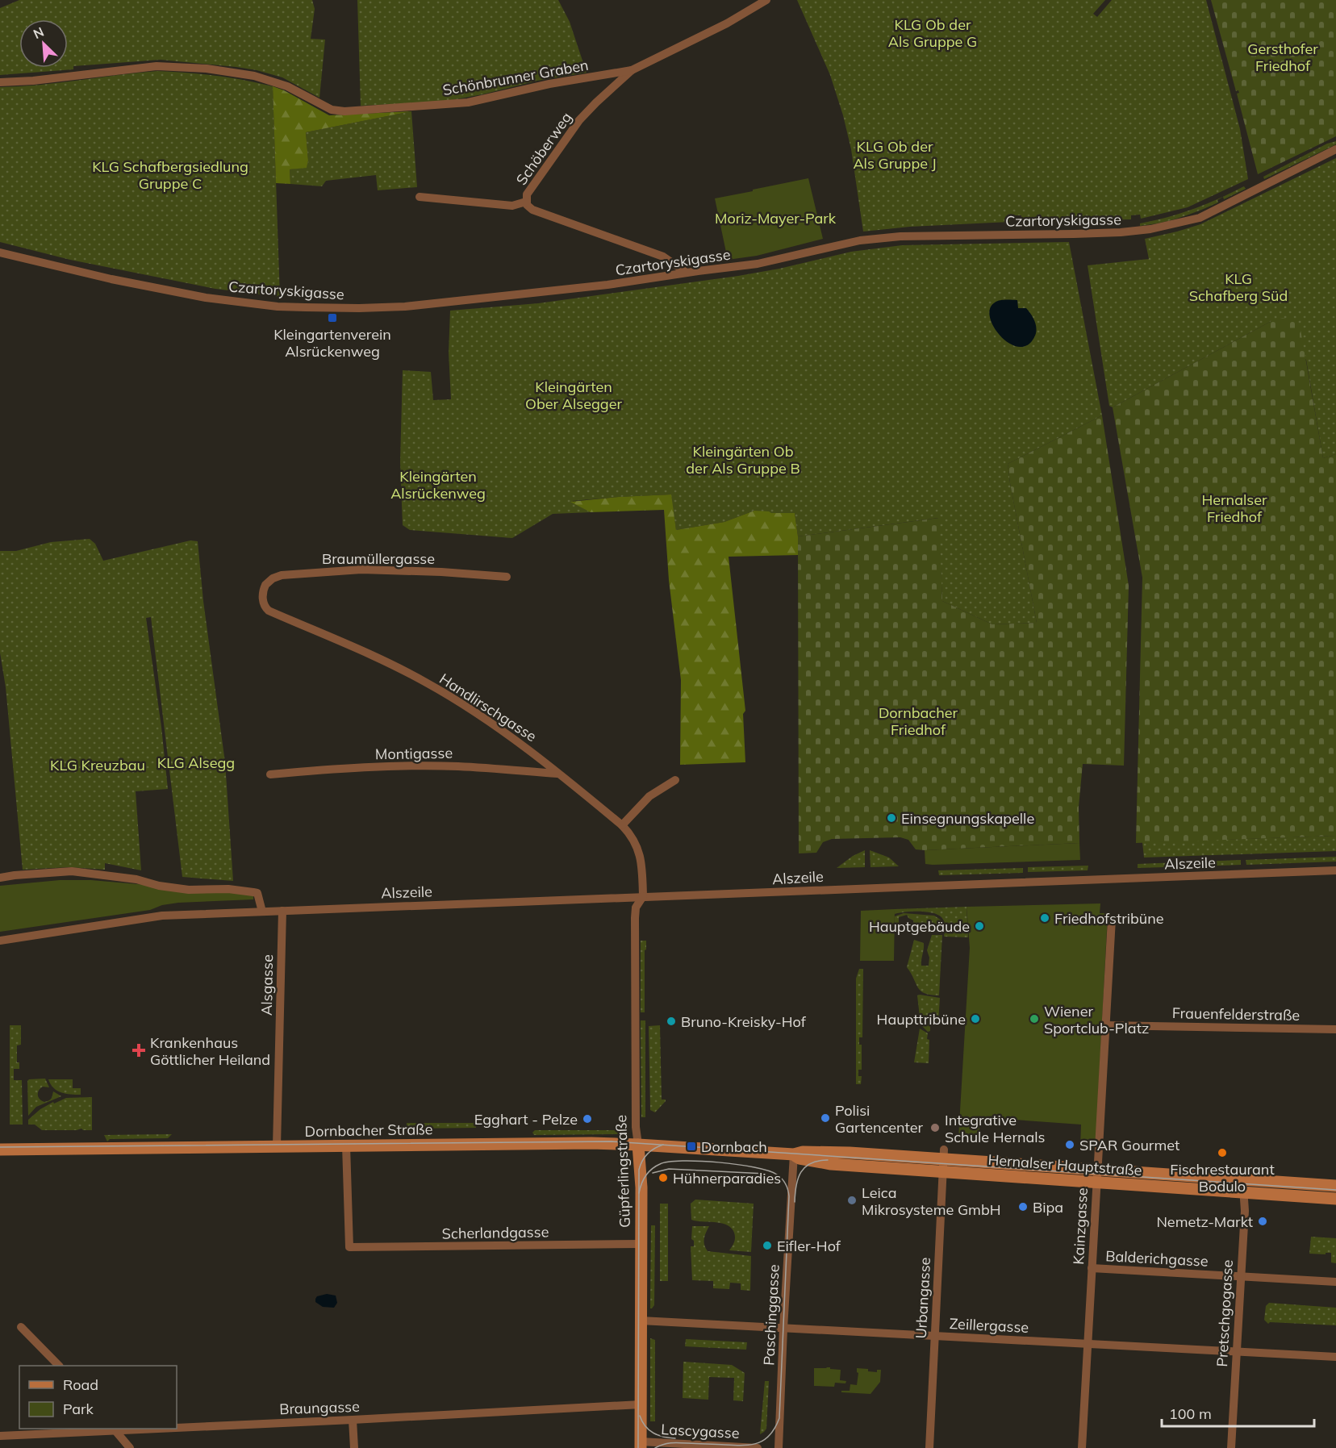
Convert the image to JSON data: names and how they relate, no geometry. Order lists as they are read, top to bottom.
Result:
{
  "streets": {
    "main road": ["Dornbacher Straße", "Hernalser Hauptstraße", "Güpferlingstraße"],
    "street": [
      "Schönbrunner Graben",
      "Schöberweg",
      "Czartoryskigasse",
      "Braumüllergasse",
      "Handlirschgasse",
      "Montigasse",
      "Alszeile",
      "Alsgasse",
      "Frauenfelderstraße",
      "Kainzgasse",
      "Scherlandgasse",
      "Balderichgasse",
      "Urbangasse",
      "Pretschgogasse",
      "Paschinggasse",
      "Zeillergasse",
      "Braungasse",
      "Lascygasse"
    ]
  },
  "crossings": [
    ["Schönbrunner Graben", "Schöberweg"],
    ["Schöberweg", "Czartoryskigasse"],
    ["Braumüllergasse", "Handlirschgasse"],
    ["Handlirschgasse", "Montigasse"],
    ["Handlirschgasse", "Alszeile"],
    ["Handlirschgasse", "Güpferlingstraße"],
    ["Alszeile", "Alsgasse"],
    ["Alszeile", "Güpferlingstraße"],
    ["Alsgasse", "Dornbacher Straße"],
    ["Frauenfelderstraße", "Kainzgasse"],
    ["Dornbacher Straße", "Hernalser Hauptstraße"],
    ["Dornbacher Straße", "Güpferlingstraße"],
    ["Dornbacher Straße", "Scherlandgasse"],
    ["Hernalser Hauptstraße", "Güpferlingstraße"],
    ["Hernalser Hauptstraße", "Kainzgasse"],
    ["Hernalser Hauptstraße", "Urbangasse"],
    ["Hernalser Hauptstraße", "Pretschgogasse"],
    ["Hernalser Hauptstraße", "Paschinggasse"],
    ["Güpferlingstraße", "Scherlandgasse"],
    ["Güpferlingstraße", "Zeillergasse"],
    ["Güpferlingstraße", "Braungasse"],
    ["Güpferlingstraße", "Lascygasse"],
    ["Kainzgasse", "Balderichgasse"],
    ["Kainzgasse", "Zeillergasse"],
    ["Balderichgasse", "Pretschgogasse"],
    ["Urbangasse", "Zeillergasse"],
    ["Pretschgogasse", "Zeillergasse"],
    ["Paschinggasse", "Zeillergasse"]
  ],
  "parks": [
    "KLG Ob der Als Gruppe G",
    "Gersthofer Friedhof",
    "KLG Ob der Als Gruppe J",
    "KLG Schafbergsiedlung Gruppe C",
    "Moriz-Mayer-Park",
    "KLG Schafberg Süd",
    "Kleingärten Ober Alsegger",
    "Kleingärten Ob der Als Gruppe B",
    "Kleingärten Alsrückenweg",
    "Hernalser Friedhof",
    "Dornbacher Friedhof",
    "KLG Alsegg",
    "KLG Kreuzbau"
  ],
  "places": {
    "transit": ["Kleingartenverein Alsrückenweg", "Dornbach"],
    "other": [
      "Einsegnungskapelle",
      "Friedhofstribüne",
      "Hauptgebäude",
      "Haupttribüne",
      "Wiener Sportclub-Platz",
      "Bruno-Kreisky-Hof",
      "Polisi Gartencenter",
      "Egghart - Pelze",
      "Integrative Schule Hernals",
      "SPAR Gourmet",
      "Fischrestaurant Bodulo",
      "Hühnerparadies",
      "Leica Mikrosysteme GmbH",
      "Bipa",
      "Nemetz-Markt",
      "Eifler-Hof"
    ],
    "health": ["Krankenhaus Göttlicher Heiland"]
  },
  "legend": ["Road", "Park"],
  "scale_bar": "100 m",
  "north": "top left"
}
